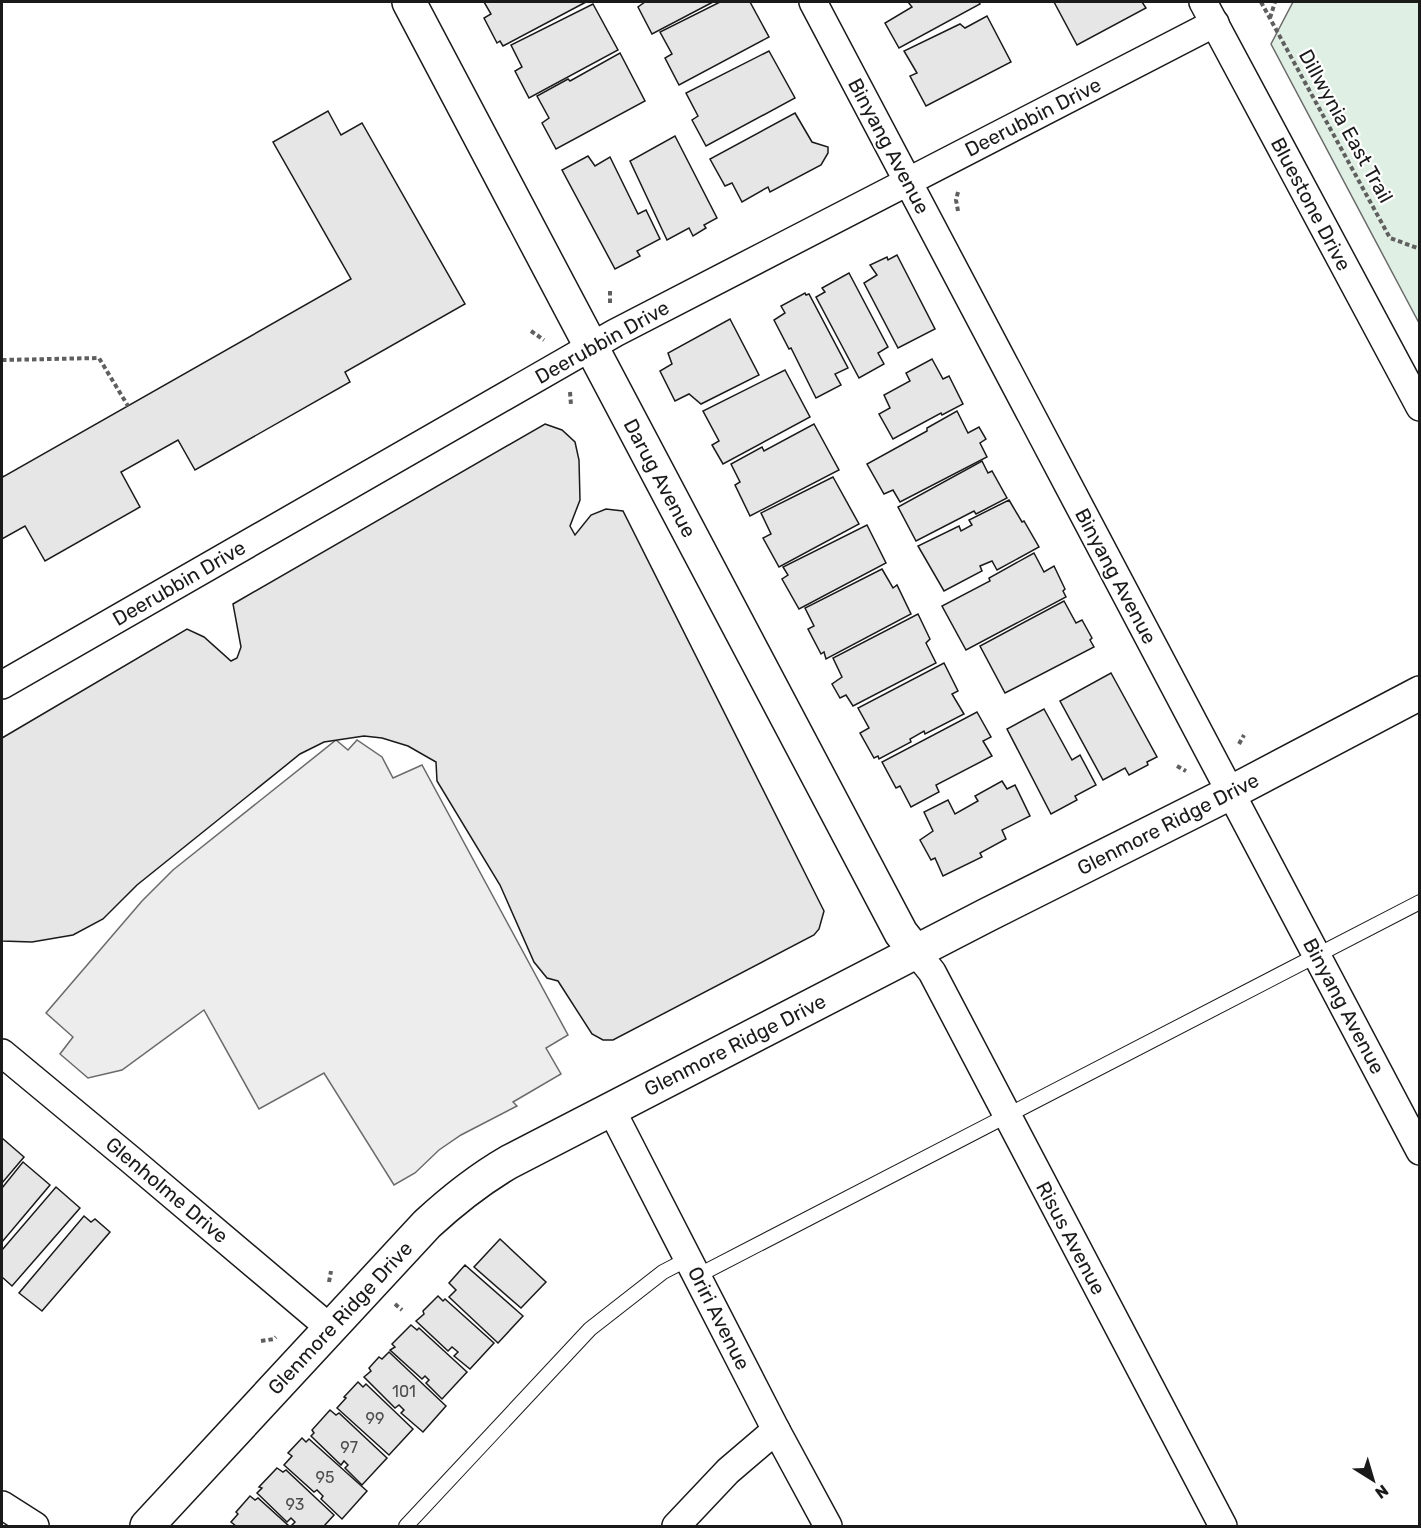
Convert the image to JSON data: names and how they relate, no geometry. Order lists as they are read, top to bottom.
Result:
{
  "streets": {
    "street": [
      "Deerubbin Drive",
      "Binyang Avenue",
      "Bluestone Drive",
      "Darug Avenue",
      "Glenmore Ridge Drive",
      "Glenholme Drive",
      "Risus Avenue",
      "Oriri Avenue"
    ],
    "path": ["Dillwynia East Trail"]
  },
  "crossings": [
    ["Deerubbin Drive", "Binyang Avenue"],
    ["Deerubbin Drive", "Bluestone Drive"],
    ["Deerubbin Drive", "Darug Avenue"],
    ["Binyang Avenue", "Glenmore Ridge Drive"],
    ["Darug Avenue", "Glenmore Ridge Drive"],
    ["Darug Avenue", "Risus Avenue"],
    ["Glenmore Ridge Drive", "Glenholme Drive"],
    ["Glenmore Ridge Drive", "Risus Avenue"],
    ["Glenmore Ridge Drive", "Oriri Avenue"]
  ],
  "house_numbers": [
    "101",
    "99",
    "97",
    "95",
    "93"
  ],
  "north": "bottom right"
}
